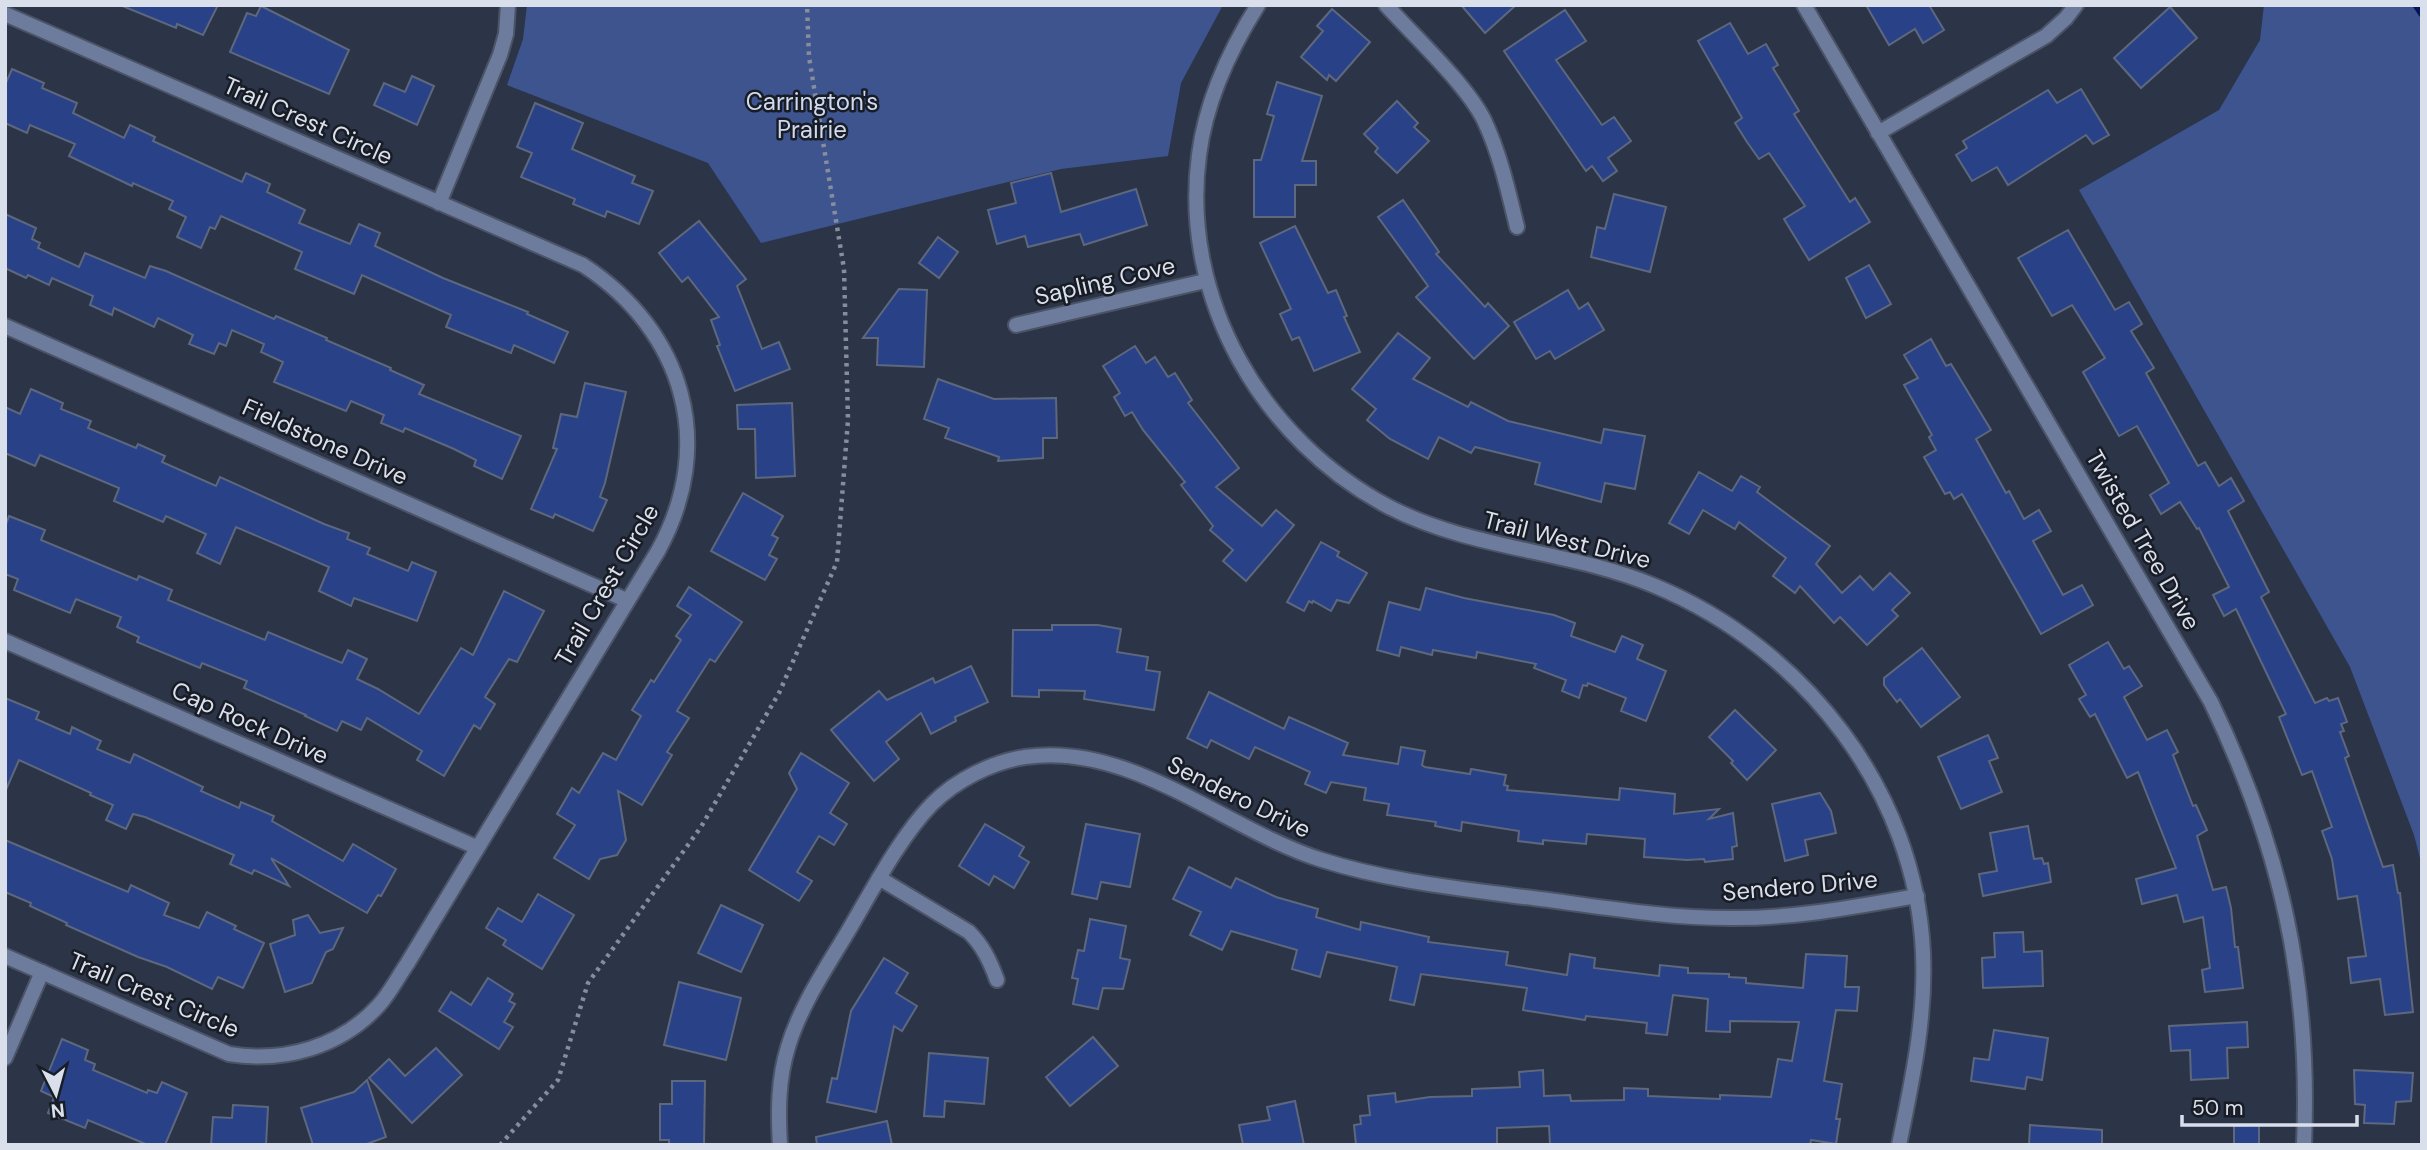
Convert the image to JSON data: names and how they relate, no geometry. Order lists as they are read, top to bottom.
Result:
{
  "streets": {
    "street": [
      "Trail Crest Circle",
      "Sapling Cove",
      "Fieldstone Drive",
      "Trail West Drive",
      "Twisted Tree Drive",
      "Cap Rock Drive",
      "Sendero Drive"
    ]
  },
  "crossings": [
    ["Trail Crest Circle", "Fieldstone Drive"],
    ["Trail Crest Circle", "Cap Rock Drive"],
    ["Sapling Cove", "Trail West Drive"],
    ["Trail West Drive", "Sendero Drive"]
  ],
  "parks": ["Carrington's Prairie"],
  "scale_bar": "50 m",
  "north": "bottom"
}
